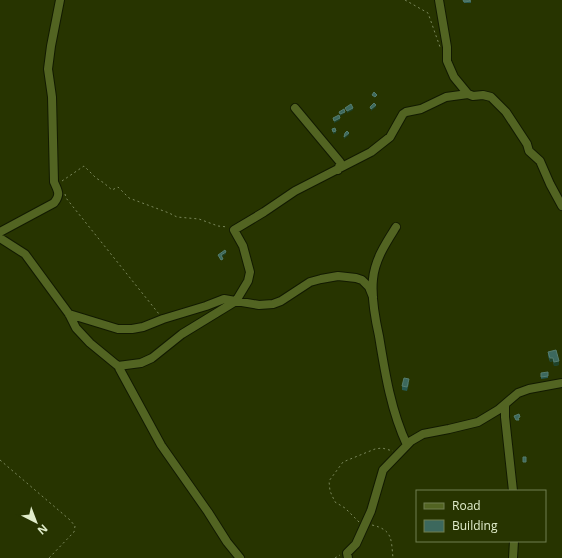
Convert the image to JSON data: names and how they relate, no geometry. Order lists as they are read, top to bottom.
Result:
{
  "legend": ["Road", "Building"],
  "north": "bottom right"
}
